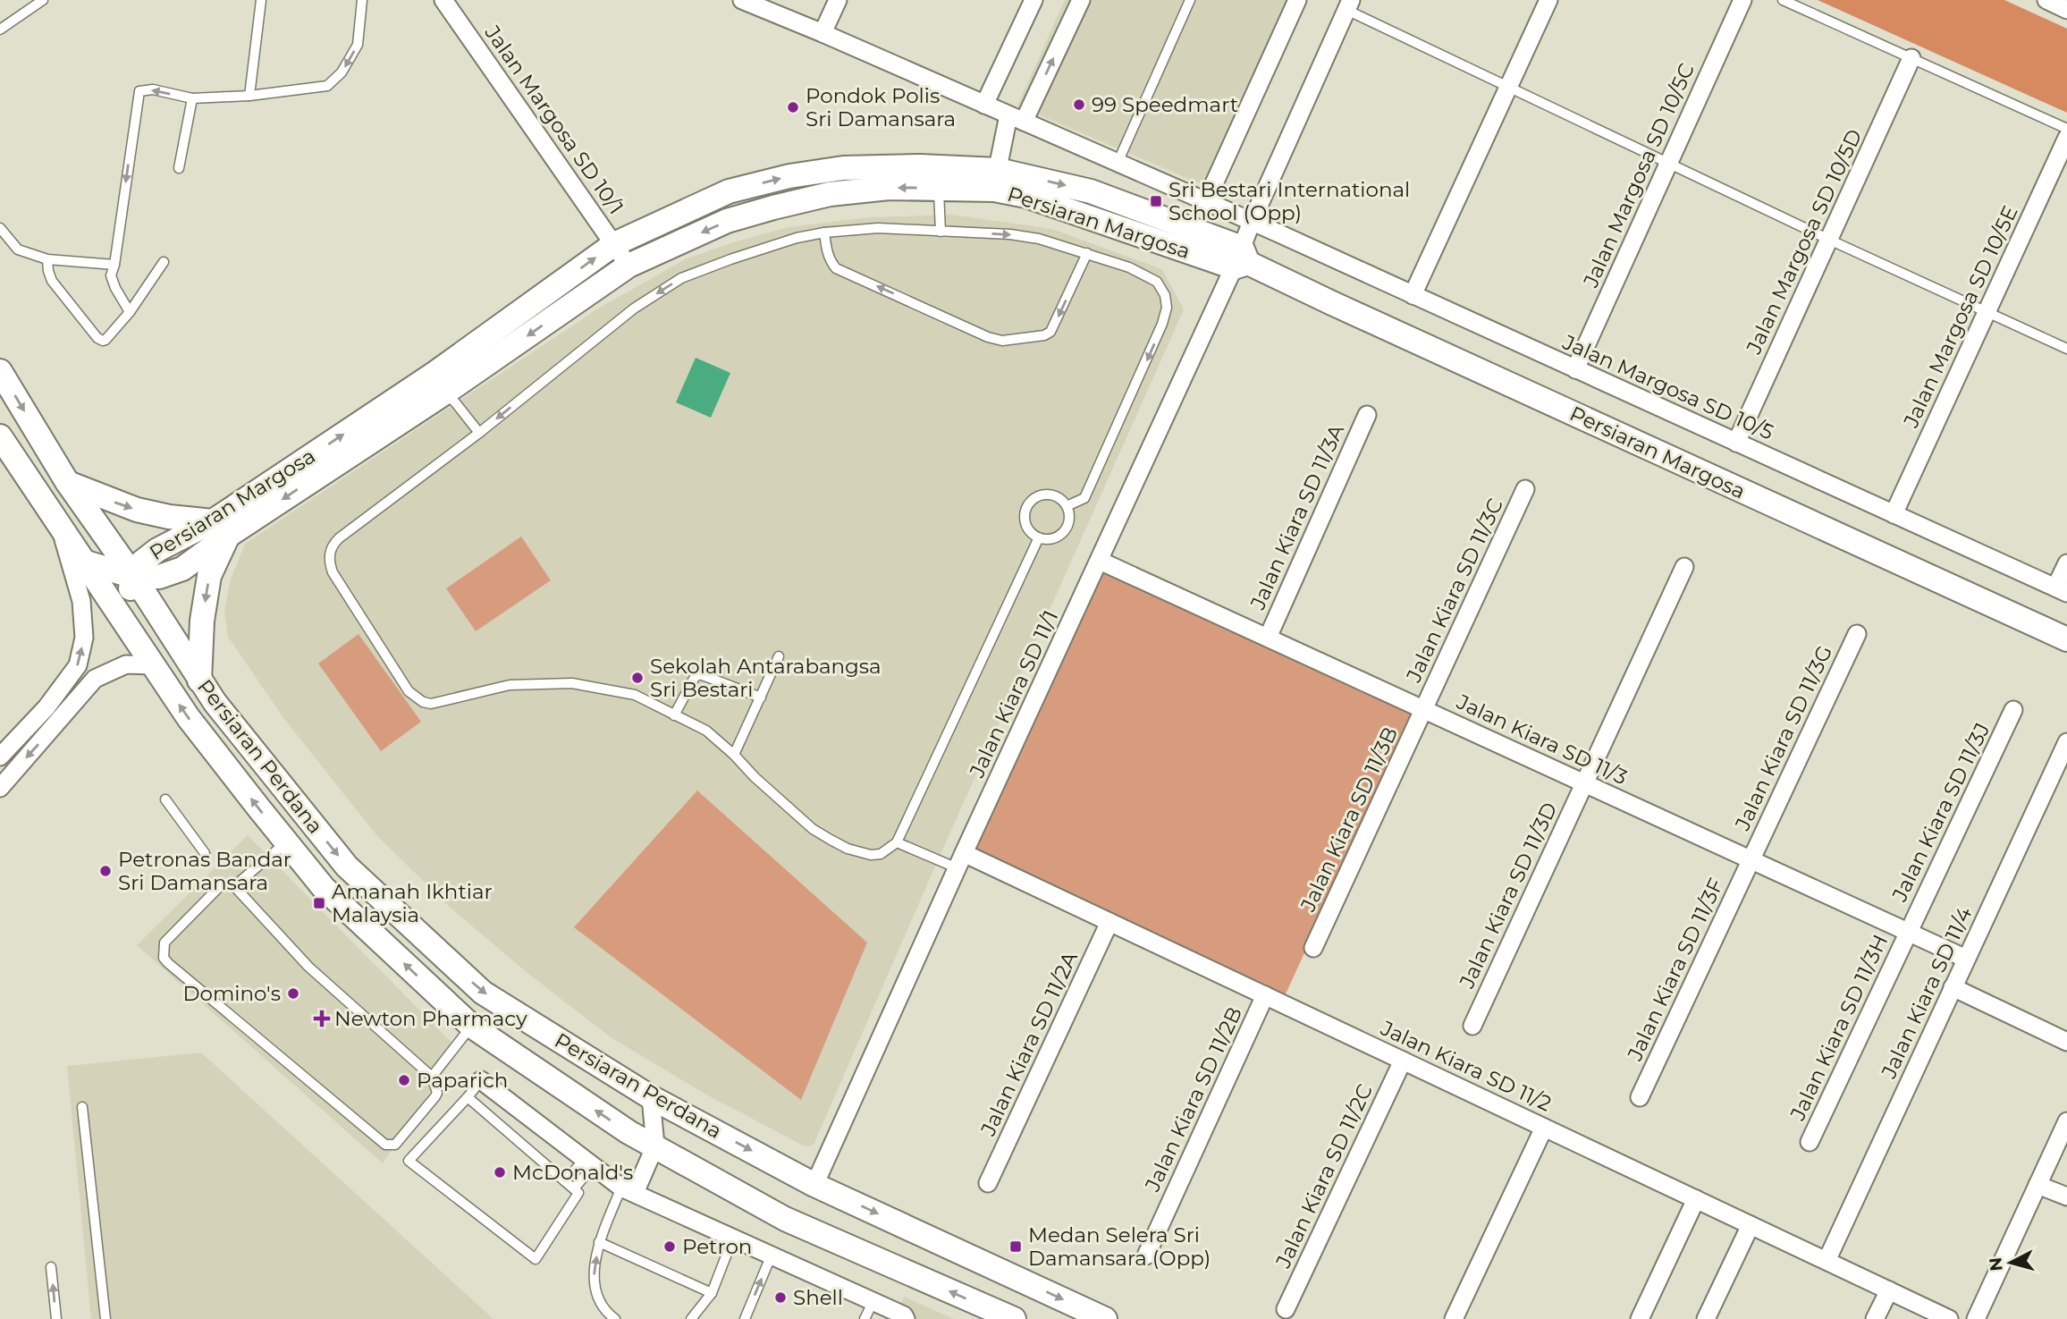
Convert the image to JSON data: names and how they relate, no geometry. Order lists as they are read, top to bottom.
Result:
{
  "streets": {
    "main road": ["Persiaran Margosa", "Persiaran Perdana"],
    "street": [
      "Jalan Margosa SD 10/1",
      "Jalan Margosa SD 10/5C",
      "Jalan Margosa SD 10/5D",
      "Jalan Margosa SD 10/5E",
      "Jalan Margosa SD 10/5",
      "Jalan Kiara SD 11/3A",
      "Jalan Kiara SD 11/3C",
      "Jalan Kiara SD 11/1",
      "Jalan Kiara SD 11/3G",
      "Jalan Kiara SD 11/3",
      "Jalan Kiara SD 11/3J",
      "Jalan Kiara SD 11/3B",
      "Jalan Kiara SD 11/3D",
      "Jalan Kiara SD 11/3F",
      "Jalan Kiara SD 11/4",
      "Jalan Kiara SD 11/3H",
      "Jalan Kiara SD 11/2A",
      "Jalan Kiara SD 11/2",
      "Jalan Kiara SD 11/2B",
      "Jalan Kiara SD 11/2C"
    ]
  },
  "crossings": [
    ["Jalan Margosa SD 10/1", "Persiaran Margosa"],
    ["Jalan Margosa SD 10/5C", "Jalan Margosa SD 10/5"],
    ["Persiaran Margosa", "Jalan Kiara SD 11/1"],
    ["Persiaran Margosa", "Persiaran Perdana"],
    ["Jalan Margosa SD 10/5D", "Jalan Margosa SD 10/5"],
    ["Jalan Margosa SD 10/5E", "Jalan Margosa SD 10/5"],
    ["Jalan Margosa SD 10/5", "Jalan Kiara SD 11/1"],
    ["Jalan Kiara SD 11/3A", "Jalan Kiara SD 11/3"],
    ["Jalan Kiara SD 11/3C", "Jalan Kiara SD 11/3"],
    ["Jalan Kiara SD 11/3C", "Jalan Kiara SD 11/3B"],
    ["Jalan Kiara SD 11/1", "Jalan Kiara SD 11/3"],
    ["Jalan Kiara SD 11/1", "Persiaran Perdana"],
    ["Jalan Kiara SD 11/1", "Jalan Kiara SD 11/2"],
    ["Jalan Kiara SD 11/3G", "Jalan Kiara SD 11/3"],
    ["Jalan Kiara SD 11/3G", "Jalan Kiara SD 11/3F"],
    ["Jalan Kiara SD 11/3", "Jalan Kiara SD 11/3J"],
    ["Jalan Kiara SD 11/3", "Jalan Kiara SD 11/3B"],
    ["Jalan Kiara SD 11/3", "Jalan Kiara SD 11/3D"],
    ["Jalan Kiara SD 11/3", "Jalan Kiara SD 11/3F"],
    ["Jalan Kiara SD 11/3", "Jalan Kiara SD 11/4"],
    ["Jalan Kiara SD 11/3", "Jalan Kiara SD 11/3H"],
    ["Jalan Kiara SD 11/3J", "Jalan Kiara SD 11/3H"],
    ["Jalan Kiara SD 11/4", "Jalan Kiara SD 11/2"],
    ["Jalan Kiara SD 11/2A", "Jalan Kiara SD 11/2"],
    ["Jalan Kiara SD 11/2", "Jalan Kiara SD 11/2B"],
    ["Jalan Kiara SD 11/2", "Jalan Kiara SD 11/2C"]
  ],
  "places": {
    "other": [
      "99 Speedmart",
      "Pondok Polis Sri Damansara",
      "Sekolah Antarabangsa Sri Bestari",
      "Petronas Bandar Sri Damansara",
      "Domino's",
      "Paparich",
      "McDonald's",
      "Petron",
      "Shell"
    ],
    "transit": ["Sri Bestari International School (Opp)", "Amanah Ikhtiar Malaysia", "Medan Selera Sri Damansara (Opp)"],
    "health": ["Newton Pharmacy"]
  },
  "north": "left"
}
